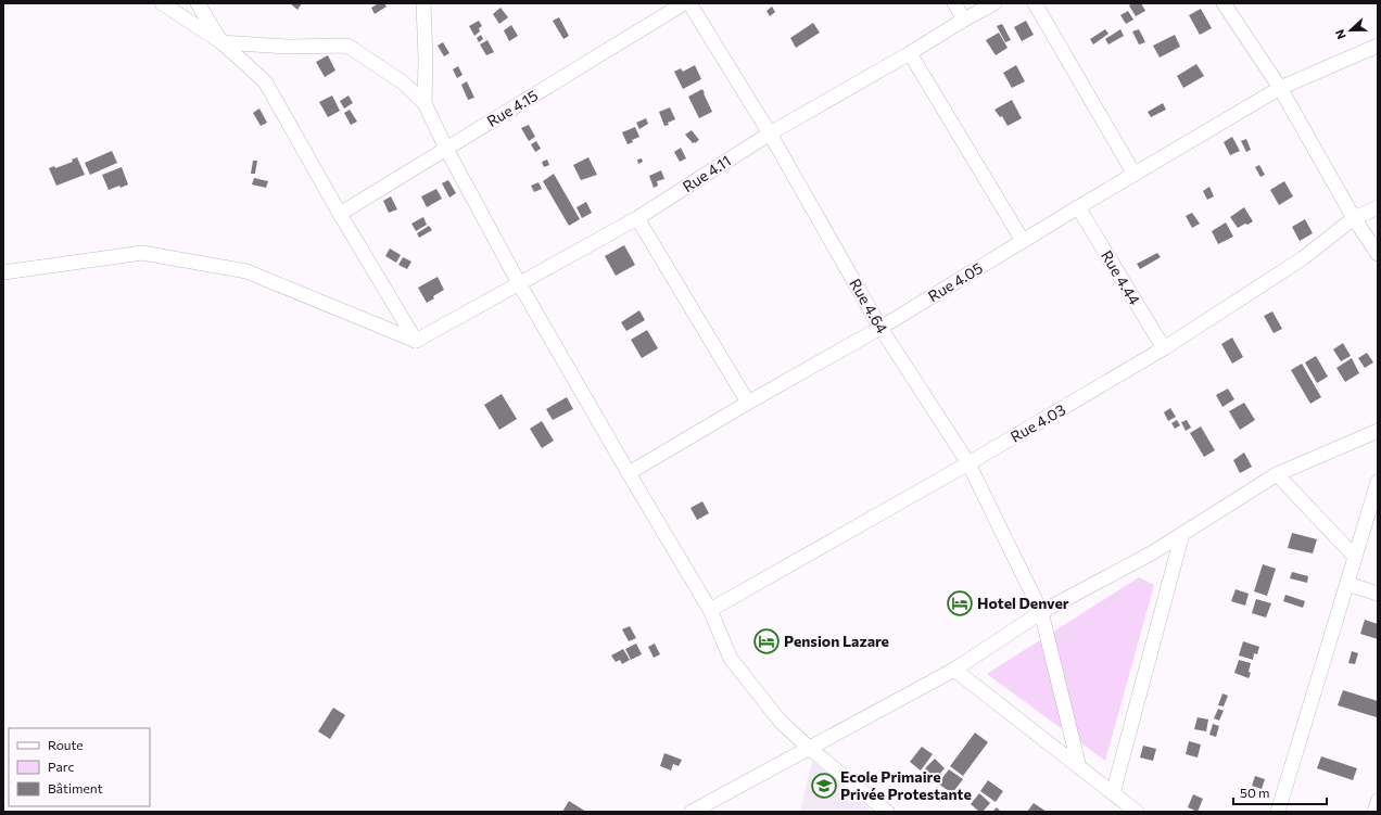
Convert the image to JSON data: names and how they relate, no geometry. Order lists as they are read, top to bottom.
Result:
{
  "streets": {
    "street": [
      "Rue 4.15",
      "Rue 4.11",
      "Rue 4.44",
      "Rue 4.05",
      "Rue 4.64",
      "Rue 4.03"
    ]
  },
  "crossings": [
    ["Rue 4.11", "Rue 4.64"],
    ["Rue 4.44", "Rue 4.05"],
    ["Rue 4.44", "Rue 4.03"],
    ["Rue 4.05", "Rue 4.64"],
    ["Rue 4.64", "Rue 4.03"]
  ],
  "places": {
    "hotel": ["Hotel Denver", "Pension Lazare"],
    "school or university": ["Ecole Primaire Privée Protestante"]
  },
  "legend": ["Route", "Parc", "Bâtiment"],
  "scale_bar": "50 m",
  "north": "left"
}
